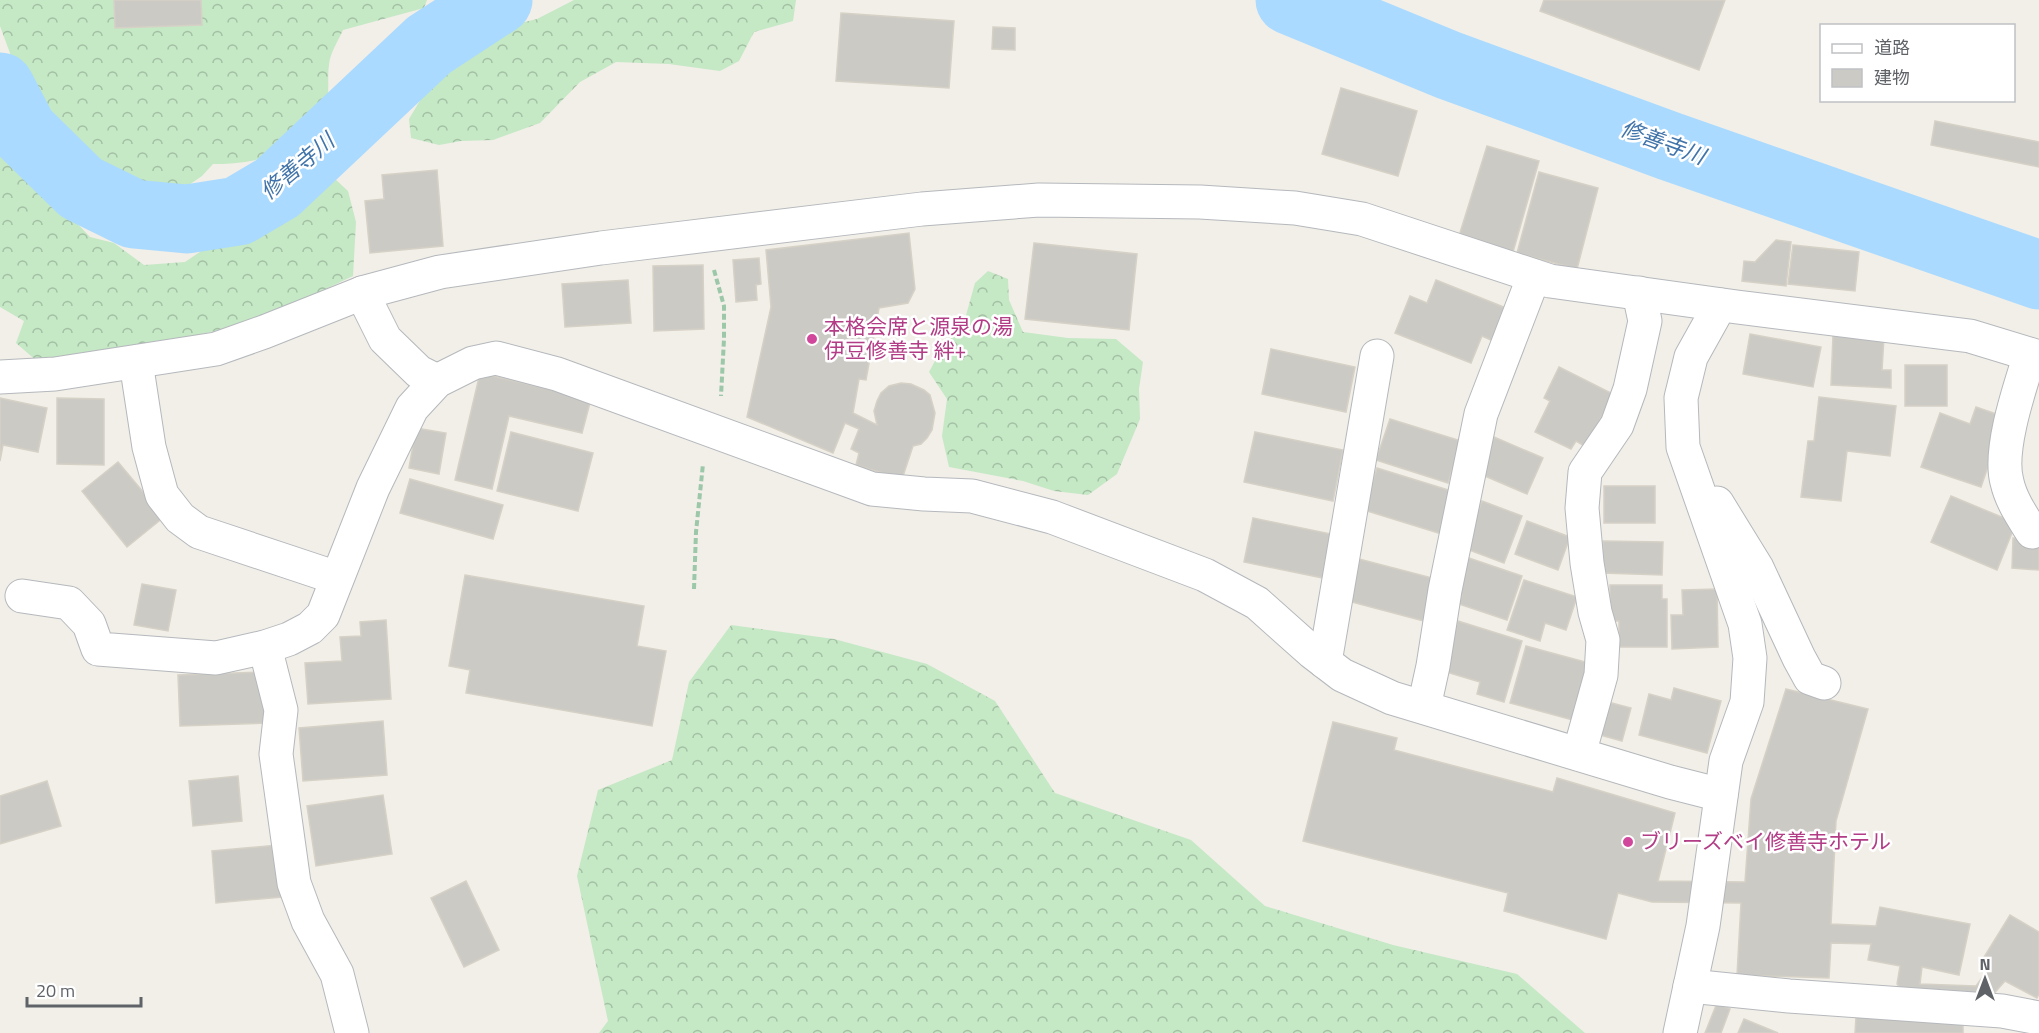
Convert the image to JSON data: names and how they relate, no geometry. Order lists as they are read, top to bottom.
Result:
{
  "water": ["修善寺川"],
  "places": ["本格会席と源泉の湯 伊豆修善寺 絆+", "ブリーズベイ修善寺ホテル"],
  "legend": ["道路", "建物"],
  "scale_bar": "20 m",
  "north": "top"
}
